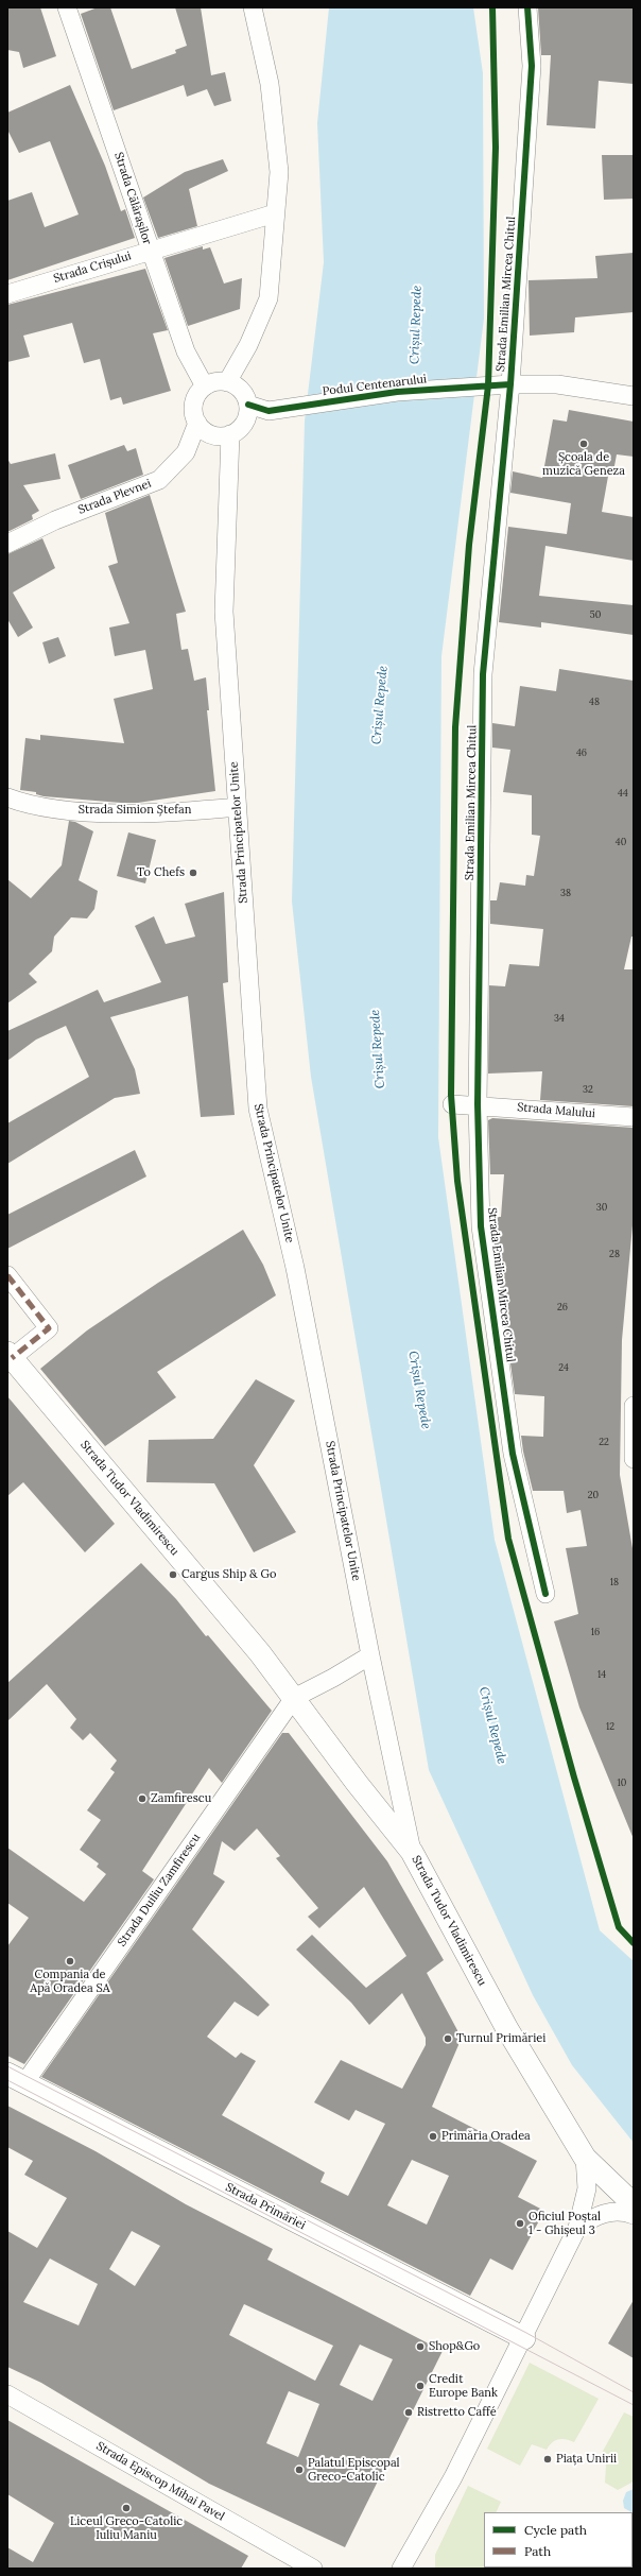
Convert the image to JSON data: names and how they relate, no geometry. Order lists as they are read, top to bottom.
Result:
{
  "streets": {
    "street": [
      "Strada Călărașilor",
      "Strada Crișului",
      "Strada Emilian Mircea Chitul",
      "Podul Centenarului",
      "Strada Plevnei",
      "Strada Simion Ștefan",
      "Strada Principatelor Unite",
      "Strada Malului",
      "Strada Tudor Vladimirescu",
      "Strada Duiliu Zamfirescu",
      "Strada Primăriei",
      "Strada Episcop Mihai Pavel"
    ]
  },
  "crossings": [
    ["Strada Călărașilor", "Strada Crișului"],
    ["Strada Călărașilor", "Podul Centenarului"],
    ["Strada Călărașilor", "Strada Plevnei"],
    ["Strada Călărașilor", "Strada Principatelor Unite"],
    ["Strada Emilian Mircea Chitul", "Podul Centenarului"],
    ["Strada Emilian Mircea Chitul", "Strada Malului"],
    ["Podul Centenarului", "Strada Plevnei"],
    ["Podul Centenarului", "Strada Principatelor Unite"],
    ["Strada Plevnei", "Strada Principatelor Unite"],
    ["Strada Simion Ștefan", "Strada Principatelor Unite"],
    ["Strada Principatelor Unite", "Strada Tudor Vladimirescu"],
    ["Strada Tudor Vladimirescu", "Strada Duiliu Zamfirescu"],
    ["Strada Duiliu Zamfirescu", "Strada Primăriei"]
  ],
  "water": ["Crișul Repede"],
  "places": [
    "Școala de muzică Geneza",
    "To Chefs",
    "Cargus Ship & Go",
    "Zamfirescu",
    "Compania de Apă Oradea SA",
    "Turnul Primăriei",
    "Primăria Oradea",
    "Oficiul Poștal 1 - Ghișeul 3",
    "Shop&Go",
    "Credit Europe Bank",
    "Ristretto Caffé",
    "Piața Unirii",
    "Palatul Episcopal Greco-Catolic",
    "Liceul Greco-Catolic Iuliu Maniu"
  ],
  "house_numbers": [
    "50",
    "48",
    "46",
    "44",
    "40",
    "38",
    "34",
    "32",
    "30",
    "28",
    "26",
    "24",
    "22",
    "20",
    "18",
    "16",
    "14",
    "12",
    "10"
  ],
  "legend": ["Cycle path", "Path"]
}
